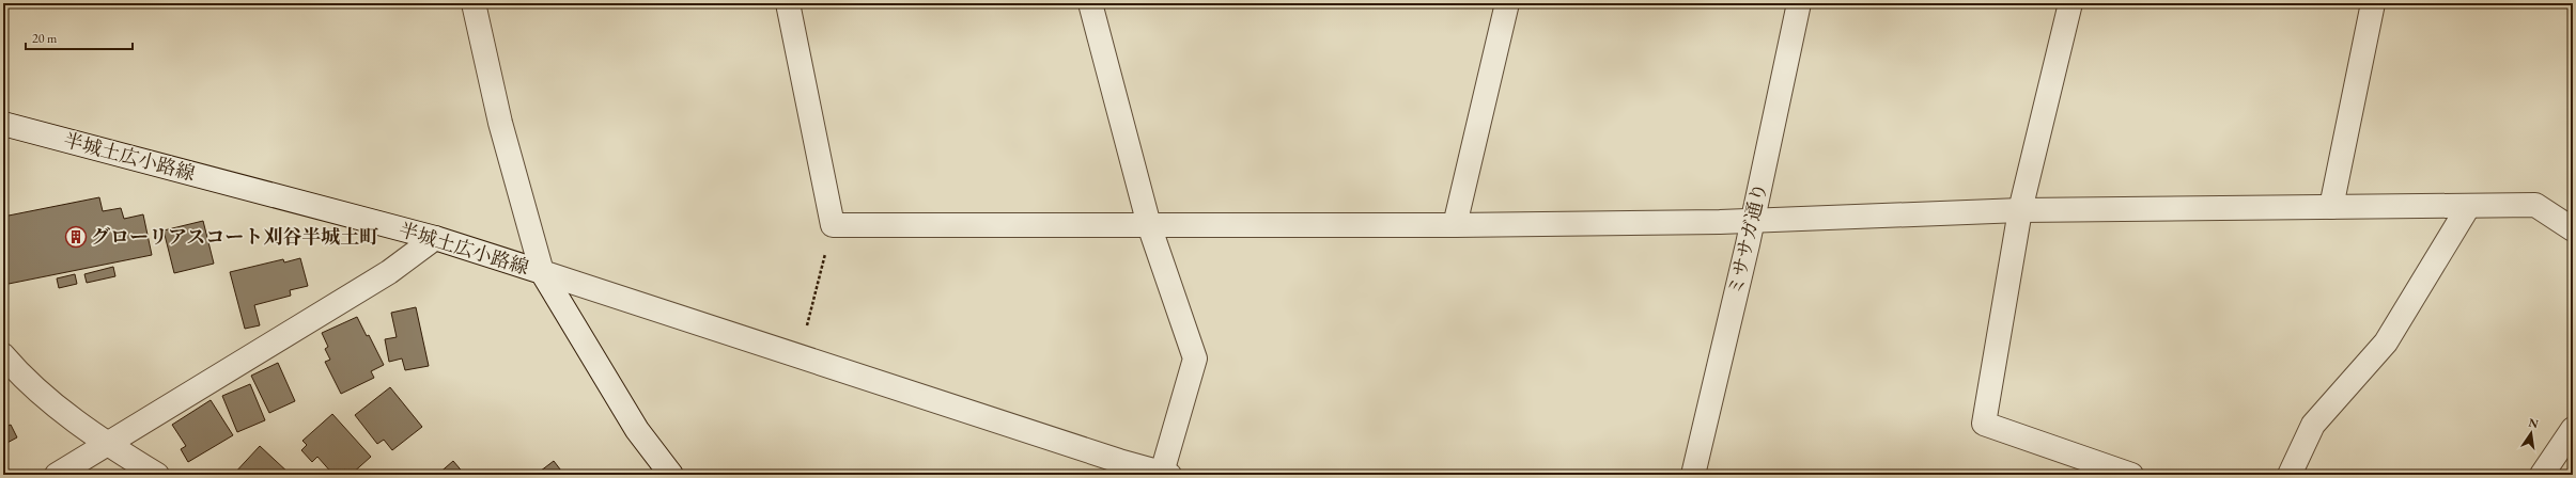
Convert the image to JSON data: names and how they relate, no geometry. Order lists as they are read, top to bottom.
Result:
{
  "streets": {
    "street": ["半城土広小路線", "ミササガ通り"]
  },
  "places": {
    "building": ["グローリアスコート刈谷半城土町"]
  },
  "scale_bar": "20 m",
  "north": "top"
}
